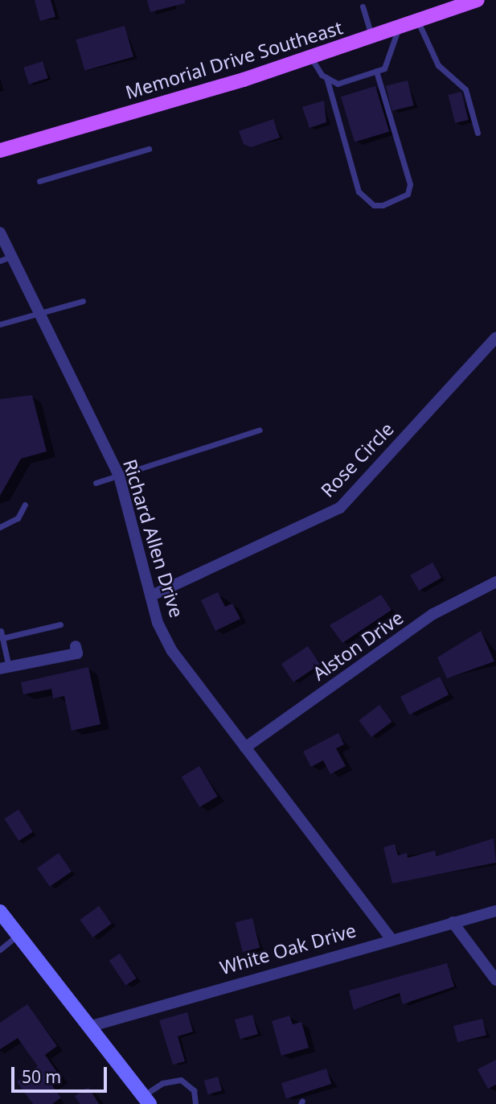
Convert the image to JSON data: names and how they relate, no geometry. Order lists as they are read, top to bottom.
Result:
{
  "streets": {
    "main road": ["Memorial Drive Southeast"],
    "street": [
      "Rose Circle",
      "Richard Allen Drive",
      "Alston Drive",
      "White Oak Drive"
    ]
  },
  "crossings": [
    ["Rose Circle", "Richard Allen Drive"],
    ["Richard Allen Drive", "Alston Drive"],
    ["Richard Allen Drive", "White Oak Drive"]
  ],
  "scale_bar": "50 m"
}
